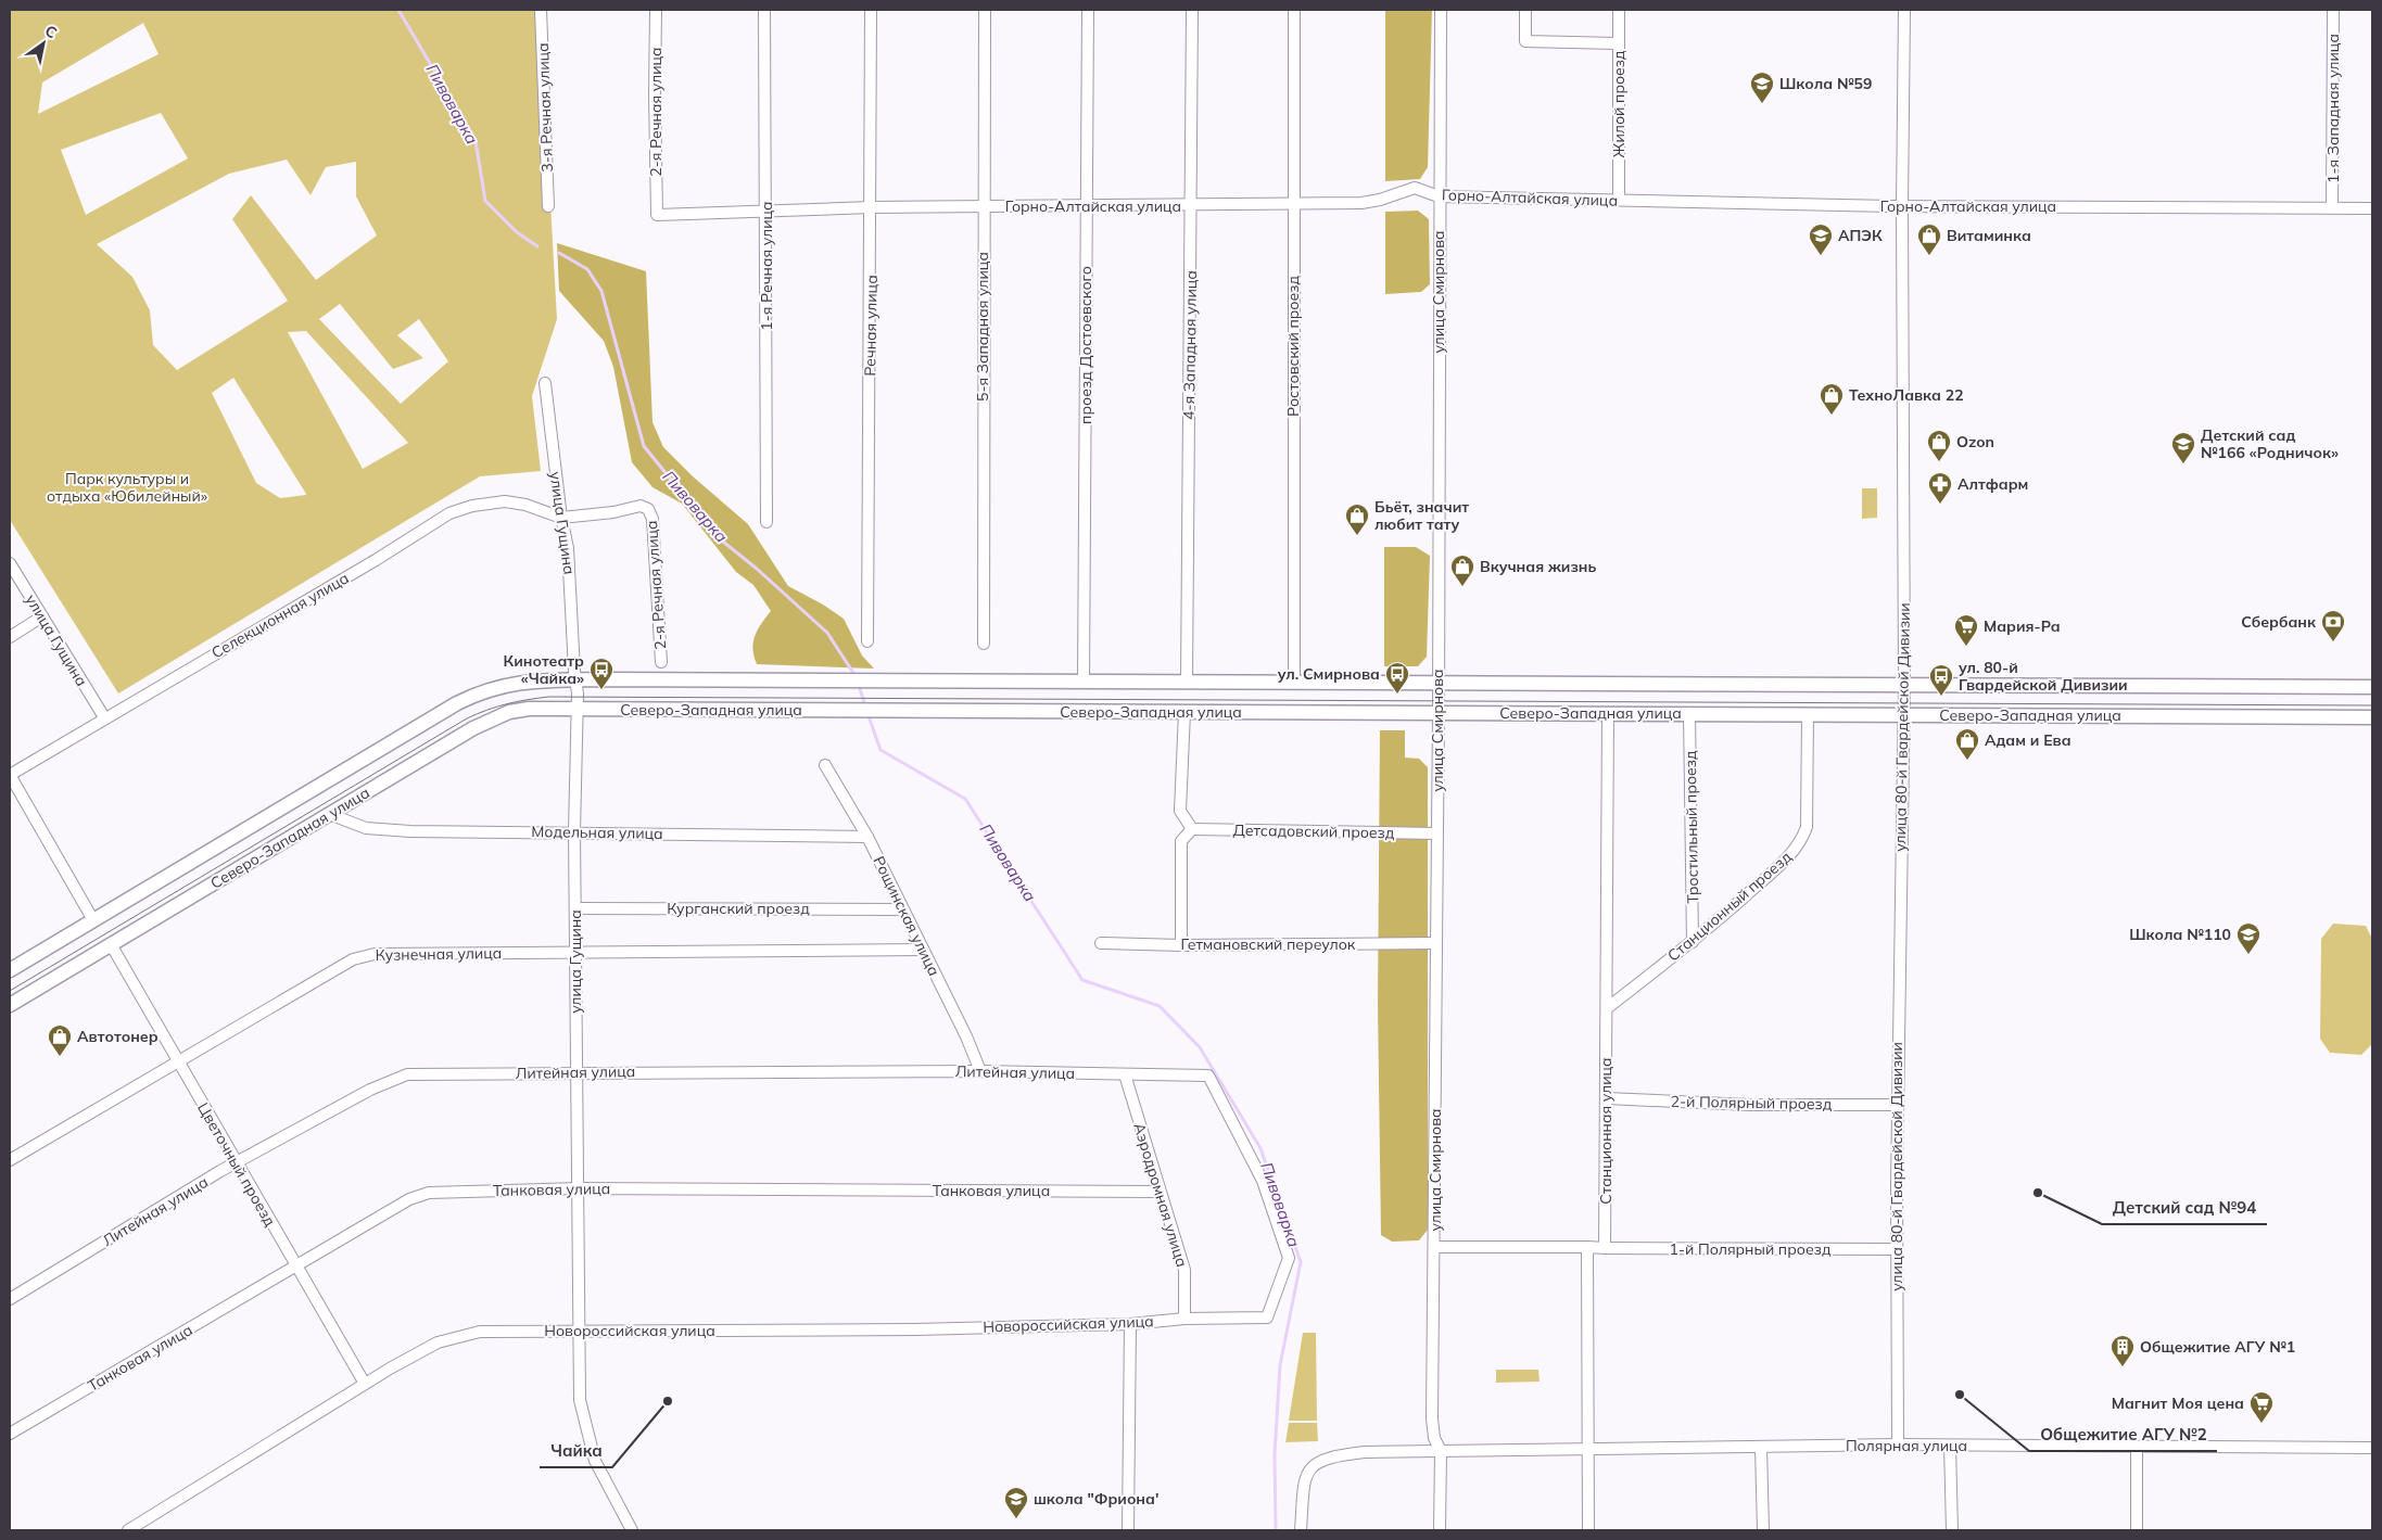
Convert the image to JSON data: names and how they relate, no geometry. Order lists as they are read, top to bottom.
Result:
{
  "streets": {
    "main road": ["Северо-Западная улица"],
    "street": [
      "Жилой проезд",
      "3-я Речная улица",
      "1-я Западная улица",
      "2-я Речная улица",
      "Горно-Алтайская улица",
      "1-я Речная улица",
      "улица Смирнова",
      "Речная улица",
      "5-я Западная улица",
      "проезд Достоевского",
      "4-я Западная улица",
      "Ростовский проезд",
      "улица Гущина",
      "Селекционная улица",
      "улица 80-й Гвардейской Дивизии",
      "Тростильный проезд",
      "Детсадовский проезд",
      "Модельная улица",
      "Станционный проезд",
      "Курганский проезд",
      "Рощинская улица",
      "Гетмановский переулок",
      "Кузнечная улица",
      "Литейная улица",
      "2-й Полярный проезд",
      "Станционная улица",
      "Цветочный проезд",
      "Танковая улица",
      "Аэродромная улица",
      "1-й Полярный проезд",
      "Новороссийская улица",
      "Полярная улица"
    ]
  },
  "crossings": [
    ["Жилой проезд", "Горно-Алтайская улица"],
    ["1-я Западная улица", "Горно-Алтайская улица"],
    ["2-я Речная улица", "Горно-Алтайская улица"],
    ["2-я Речная улица", "улица Гущина"],
    ["2-я Речная улица", "Селекционная улица"],
    ["Горно-Алтайская улица", "1-я Речная улица"],
    ["Горно-Алтайская улица", "улица Смирнова"],
    ["Горно-Алтайская улица", "Речная улица"],
    ["Горно-Алтайская улица", "5-я Западная улица"],
    ["Горно-Алтайская улица", "проезд Достоевского"],
    ["Горно-Алтайская улица", "4-я Западная улица"],
    ["Горно-Алтайская улица", "Ростовский проезд"],
    ["Горно-Алтайская улица", "улица 80-й Гвардейской Дивизии"],
    ["улица Смирнова", "Северо-Западная улица"],
    ["улица Смирнова", "Детсадовский проезд"],
    ["улица Смирнова", "Гетмановский переулок"],
    ["улица Смирнова", "Полярная улица"],
    ["проезд Достоевского", "Северо-Западная улица"],
    ["4-я Западная улица", "Северо-Западная улица"],
    ["Ростовский проезд", "Северо-Западная улица"],
    ["улица Гущина", "Селекционная улица"],
    ["улица Гущина", "Северо-Западная улица"],
    ["улица Гущина", "Модельная улица"],
    ["улица Гущина", "Курганский проезд"],
    ["улица Гущина", "Кузнечная улица"],
    ["улица Гущина", "Литейная улица"],
    ["улица Гущина", "Танковая улица"],
    ["улица Гущина", "Новороссийская улица"],
    ["Северо-Западная улица", "улица 80-й Гвардейской Дивизии"],
    ["Северо-Западная улица", "Тростильный проезд"],
    ["Северо-Западная улица", "Модельная улица"],
    ["Северо-Западная улица", "Станционный проезд"],
    ["Северо-Западная улица", "Станционная улица"],
    ["Северо-Западная улица", "Цветочный проезд"],
    ["улица 80-й Гвардейской Дивизии", "2-й Полярный проезд"],
    ["улица 80-й Гвардейской Дивизии", "1-й Полярный проезд"],
    ["улица 80-й Гвардейской Дивизии", "Полярная улица"],
    ["Тростильный проезд", "Станционный проезд"],
    ["Модельная улица", "Рощинская улица"],
    ["Станционный проезд", "Станционная улица"],
    ["Курганский проезд", "Рощинская улица"],
    ["Рощинская улица", "Кузнечная улица"],
    ["Рощинская улица", "Литейная улица"],
    ["Кузнечная улица", "Цветочный проезд"],
    ["Литейная улица", "Цветочный проезд"],
    ["Литейная улица", "Аэродромная улица"],
    ["Литейная улица", "Новороссийская улица"],
    ["2-й Полярный проезд", "Станционная улица"],
    ["Станционная улица", "1-й Полярный проезд"],
    ["Цветочный проезд", "Танковая улица"],
    ["Цветочный проезд", "Новороссийская улица"],
    ["Танковая улица", "Аэродромная улица"],
    ["Аэродромная улица", "Новороссийская улица"]
  ],
  "water": ["Пивоварка"],
  "parks": ["Парк культуры и отдыха «Юбилейный»"],
  "places": {
    "school or university": [
      "Школа №59",
      "АПЭК",
      "Детский сад №166 «Родничок»",
      "Школа №110",
      "школа \"Фриона'"
    ],
    "shop": [
      "Витаминка",
      "ТехноЛавка 22",
      "Ozon",
      "Бьёт, значит любит тату",
      "Вкучная жизнь",
      "Адам и Ева",
      "Автотонер"
    ],
    "pharmacy": ["Алтфарм"],
    "bank": ["Сбербанк"],
    "supermarket": ["Мария-Ра", "Магнит Моя цена"],
    "bus stop": ["Кинотеатр «Чайка»", "ул. Смирнова", "ул. 80-й Гвардейской Дивизии"],
    "other": ["Детский сад №94", "Общежитие АГУ №2", "Чайка"],
    "building": ["Общежитие АГУ №1"]
  },
  "north": "top right"
}
